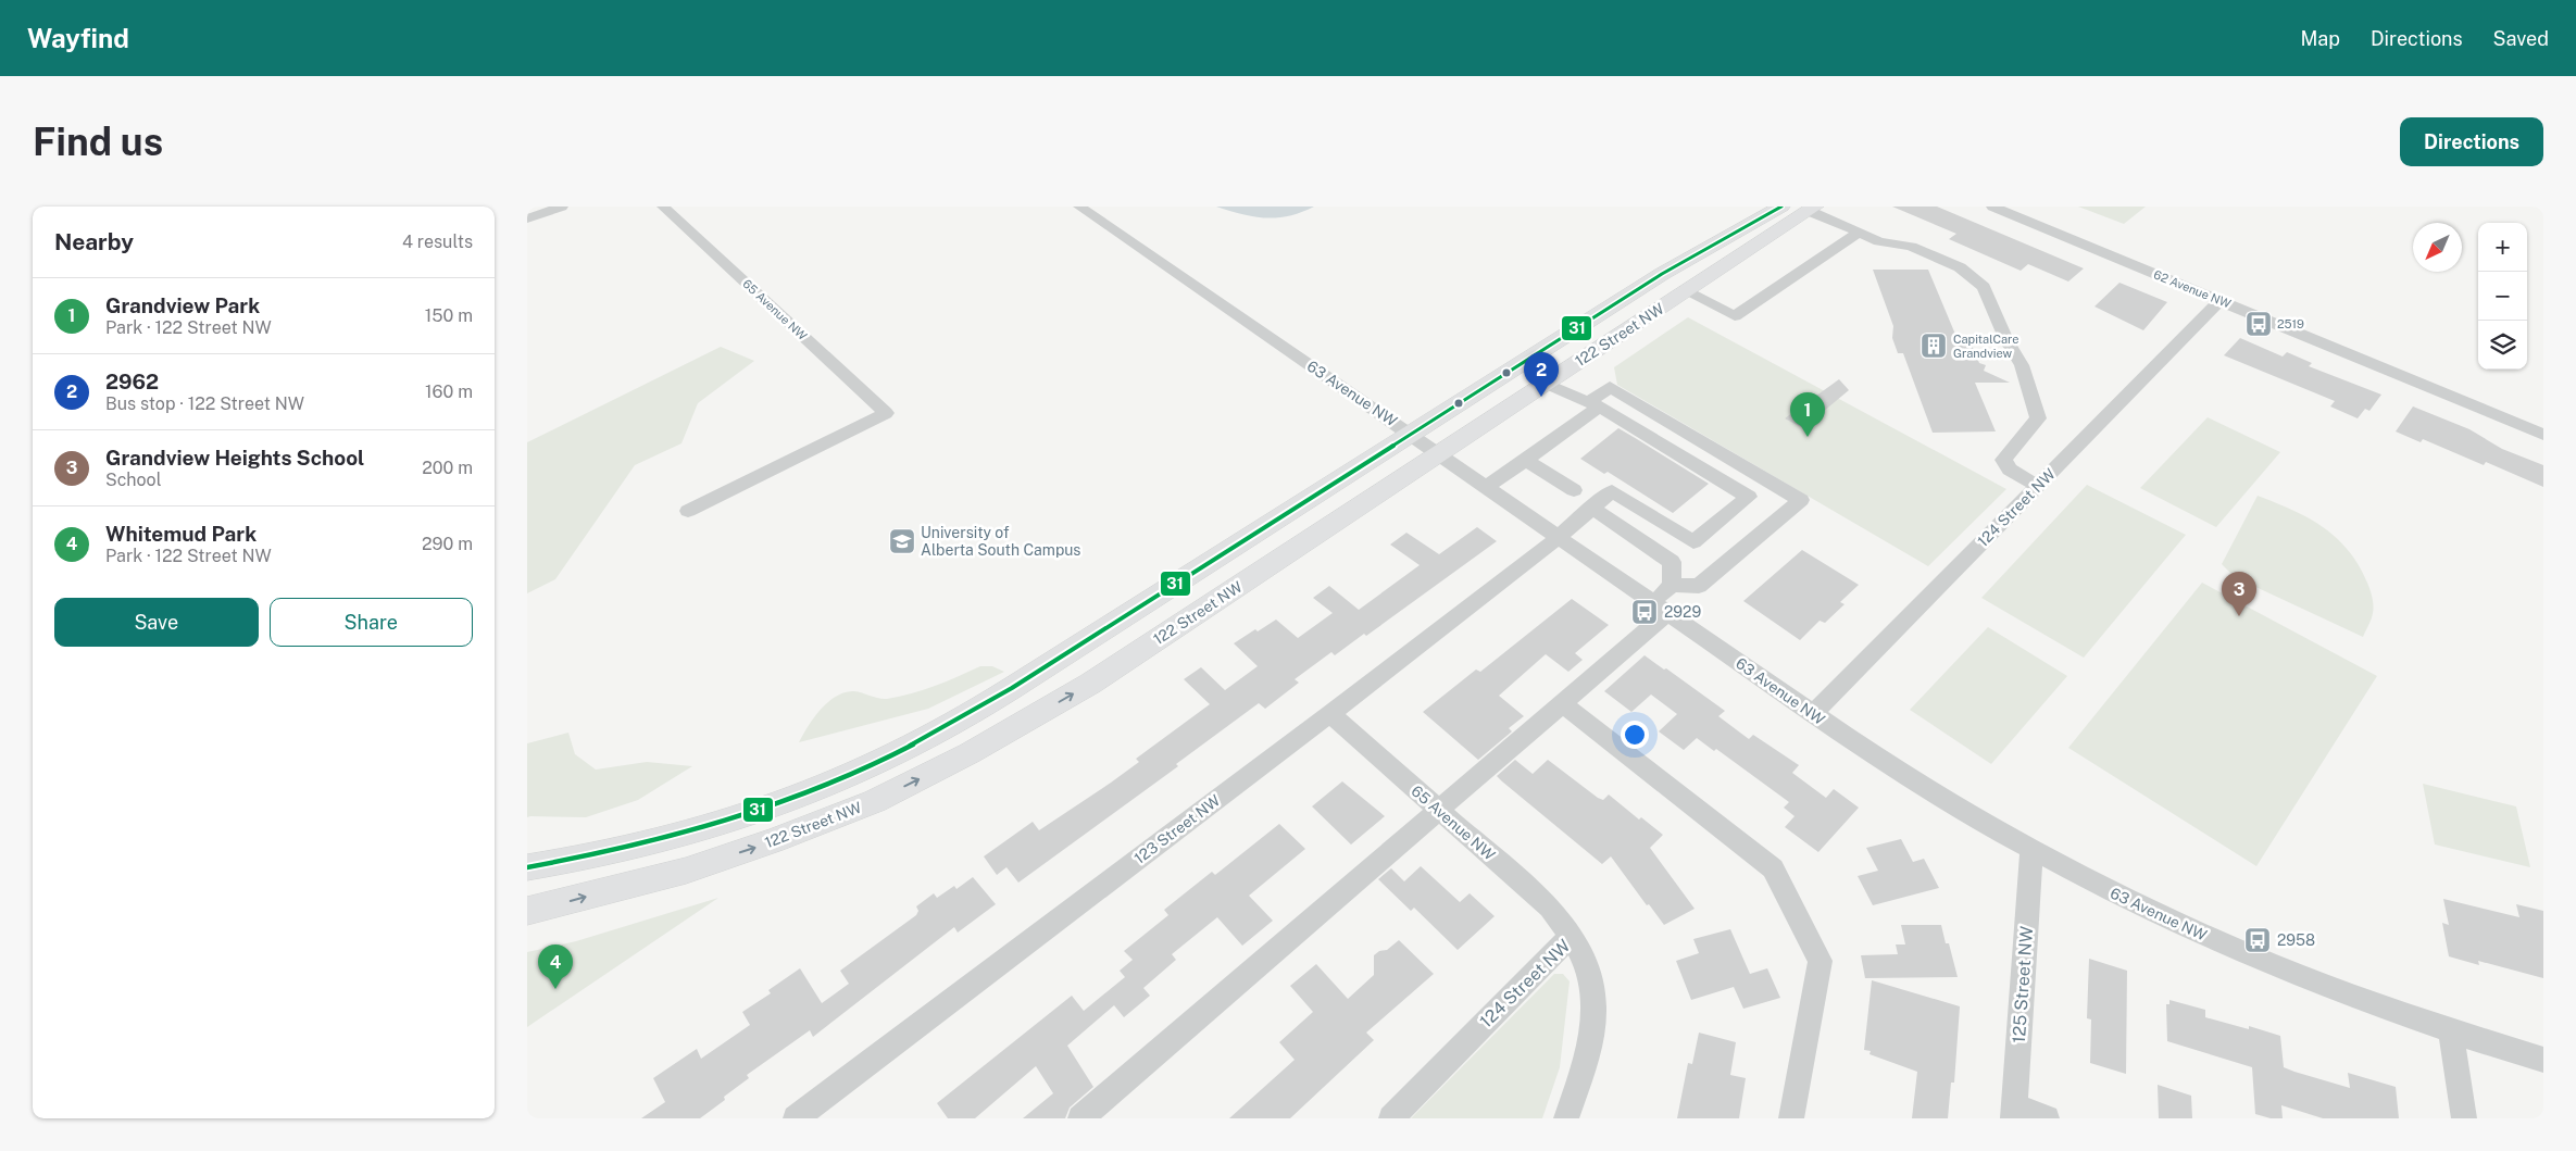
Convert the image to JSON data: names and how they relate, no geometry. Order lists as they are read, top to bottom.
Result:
{
  "streets": {
    "main road": ["122 Street NW"],
    "street": [
      "62 Avenue NW",
      "65 Avenue NW",
      "63 Avenue NW",
      "124 Street NW",
      "123 Street NW",
      "125 Street NW"
    ]
  },
  "crossings": [
    ["62 Avenue NW", "124 Street NW"],
    ["65 Avenue NW", "124 Street NW"],
    ["65 Avenue NW", "123 Street NW"],
    ["122 Street NW", "63 Avenue NW"],
    ["63 Avenue NW", "124 Street NW"],
    ["63 Avenue NW", "123 Street NW"],
    ["63 Avenue NW", "125 Street NW"]
  ],
  "places": {
    "bus stop": ["2519", "2929", "2958"],
    "building": ["CapitalCare Grandview"],
    "school or university": ["University of Alberta South Campus"]
  },
  "lines": ["transit line 31"],
  "north": "bottom left",
  "page": {
    "header": "Wayfind",
    "nav": ["Map", "Directions", "Saved"],
    "buttons": [
      "Directions",
      ["Save", "Share"]
    ],
    "title": "Find us",
    "heading": ["Nearby", "4 results"],
    "map_buttons": ["+", "−"],
    "list": [
      {
        "mark": "1",
        "name": "Grandview Park",
        "note": "Park · 122 Street NW",
        "value": "150 m"
      },
      {
        "mark": "2",
        "name": "2962",
        "note": "Bus stop · 122 Street NW",
        "value": "160 m"
      },
      {
        "mark": "3",
        "name": "Grandview Heights School",
        "note": "School",
        "value": "200 m"
      },
      {
        "mark": "4",
        "name": "Whitemud Park",
        "note": "Park · 122 Street NW",
        "value": "290 m"
      }
    ],
    "pins": [
      "2",
      "1",
      "3",
      "4"
    ]
  }
}
